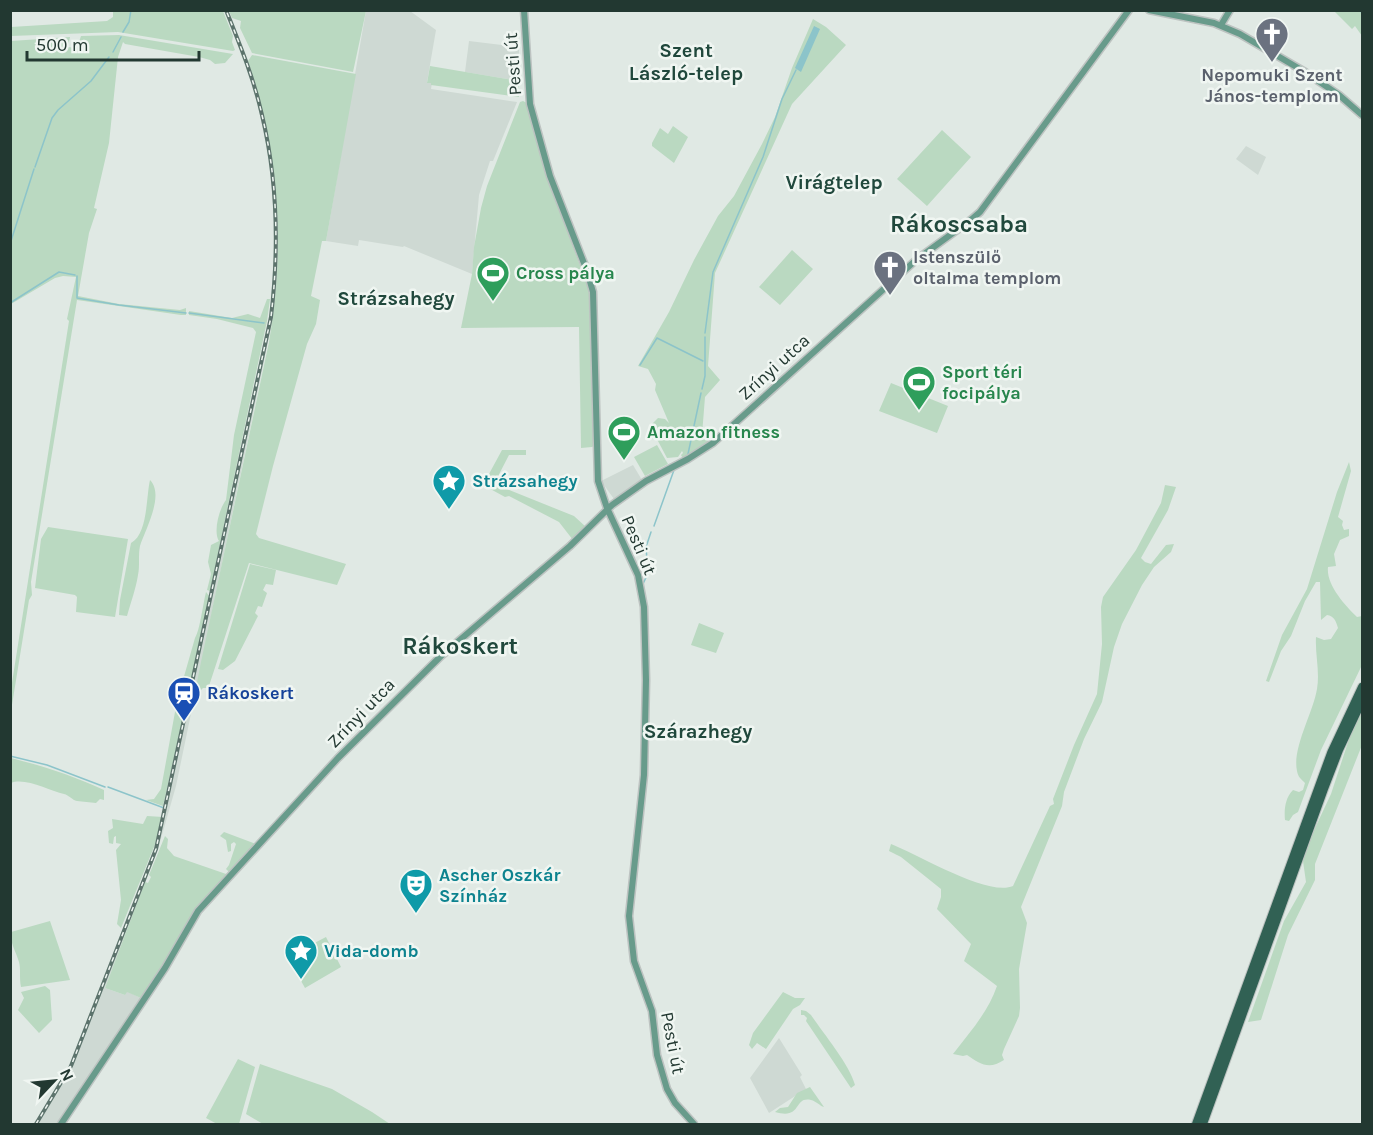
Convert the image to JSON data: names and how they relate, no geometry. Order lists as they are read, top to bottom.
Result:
{
  "streets": {
    "main road": ["Pesti út", "Zrínyi utca"]
  },
  "crossings": [
    ["Pesti út", "Zrínyi utca"]
  ],
  "districts": [
    "Szent László-telep",
    "Virágtelep",
    "Rákoscsaba",
    "Strázsahegy",
    "Rákoskert",
    "Szárazhegy"
  ],
  "places": {
    "church": ["Nepomuki Szent János-templom", "Istenszülő oltalma templom"],
    "sports": ["Cross pálya", "Sport téri focipálya", "Amazon fitness"],
    "place": ["Strázsahegy", "Vida-domb"],
    "station": ["Rákoskert"],
    "theatre": ["Ascher Oszkár Színház"]
  },
  "scale_bar": "500 m",
  "north": "top right"
}
